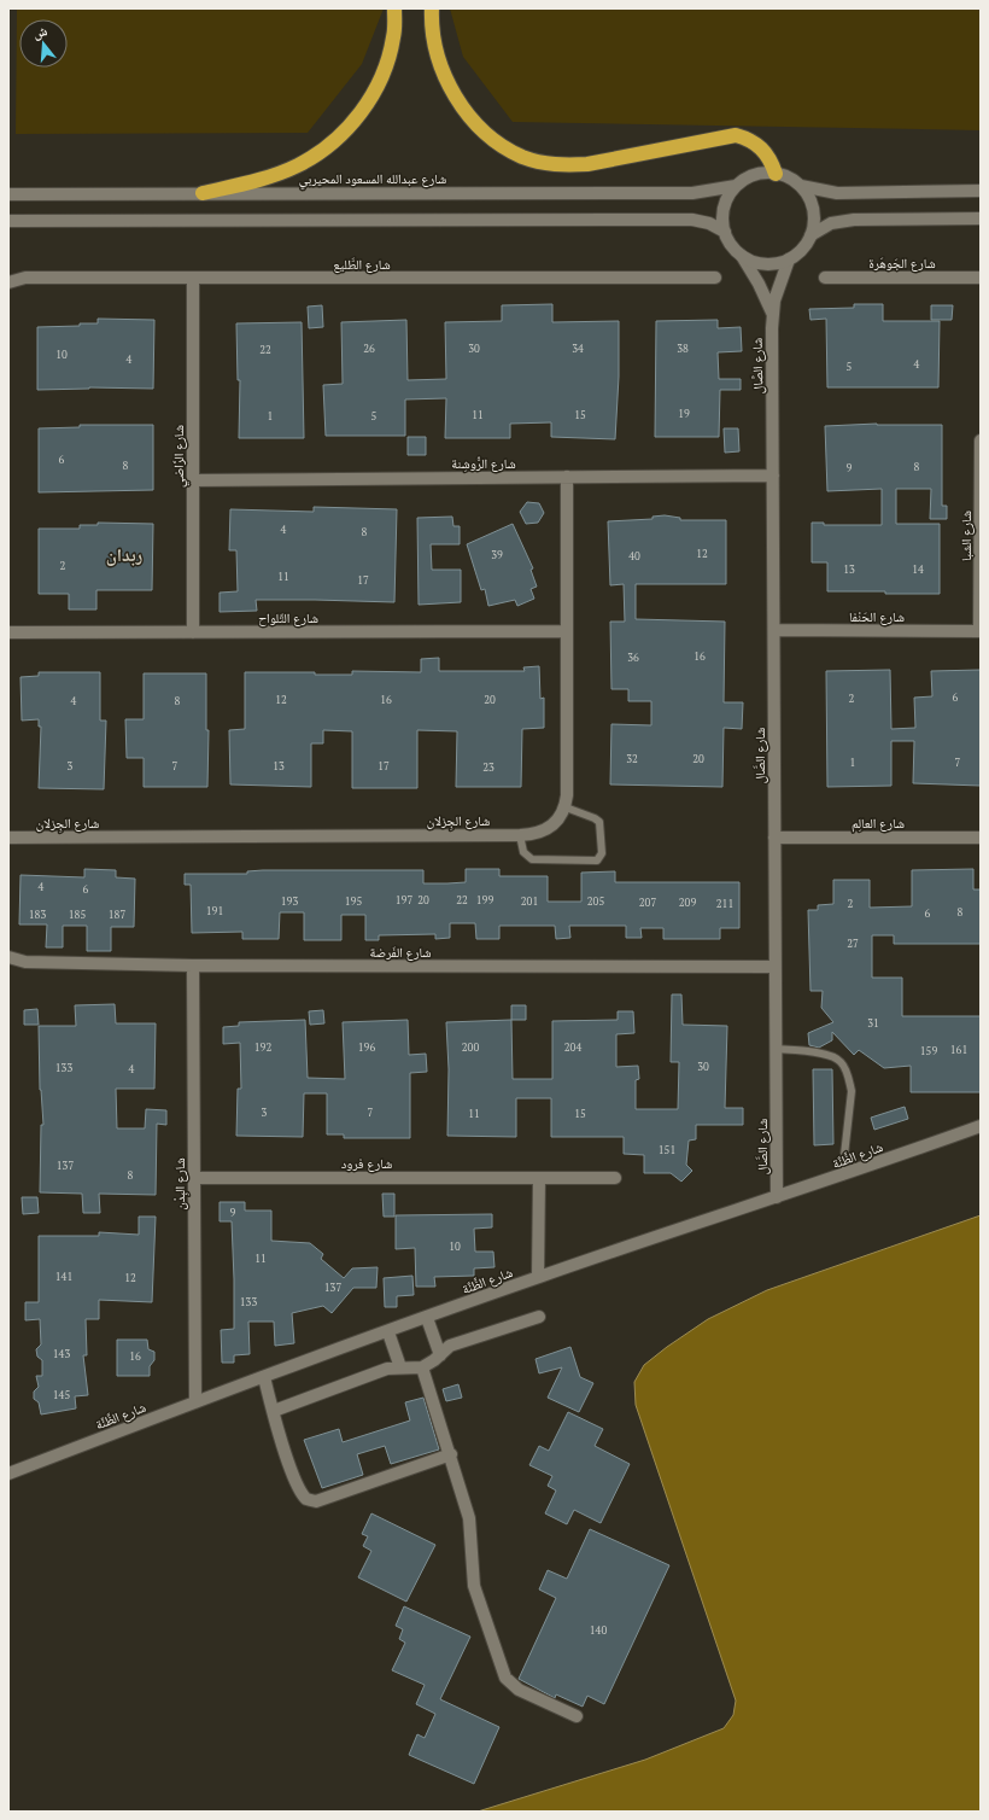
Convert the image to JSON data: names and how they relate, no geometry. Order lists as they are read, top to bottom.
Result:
{
  "streets": {
    "street": [
      "شارع عبدالله المسعود المحيربي",
      "شارع الجَوهَرة",
      "شارع الطَّليع",
      "شارع الصَّال",
      "شارع الرَّاضي",
      "شارع الرُّوشِنة",
      "شارع الشبا",
      "شارع الحَنْفا",
      "شارع التِّلواح",
      "شارع الجِزلان",
      "شارع العالِم",
      "شارع الفَرضة",
      "شارع الظَّنَّة",
      "شارع فرود",
      "شارع البِدْن"
    ]
  },
  "crossings": [
    ["شارع عبدالله المسعود المحيربي", "شارع الصَّال"],
    ["شارع الطَّليع", "شارع الرَّاضي"],
    ["شارع الصَّال", "شارع الرُّوشِنة"],
    ["شارع الصَّال", "شارع الحَنْفا"],
    ["شارع الصَّال", "شارع العالِم"],
    ["شارع الصَّال", "شارع الفَرضة"],
    ["شارع الصَّال", "شارع الظَّنَّة"],
    ["شارع الرَّاضي", "شارع الرُّوشِنة"],
    ["شارع الرَّاضي", "شارع التِّلواح"],
    ["شارع الشبا", "شارع الحَنْفا"],
    ["شارع الفَرضة", "شارع البِدْن"],
    ["شارع الظَّنَّة", "شارع البِدْن"],
    ["شارع فرود", "شارع البِدْن"]
  ],
  "districts": ["ربدان"],
  "house_numbers": [
    "26",
    "30",
    "34",
    "38",
    "22",
    "10",
    "4",
    "4",
    "5",
    "19",
    "11",
    "15",
    "1",
    "5",
    "6",
    "8",
    "8",
    "9",
    "4",
    "8",
    "12",
    "39",
    "40",
    "2",
    "13",
    "14",
    "11",
    "17",
    "16",
    "36",
    "6",
    "2",
    "12",
    "16",
    "20",
    "4",
    "8",
    "32",
    "20",
    "1",
    "7",
    "3",
    "7",
    "13",
    "17",
    "23",
    "4",
    "6",
    "197",
    "20",
    "22",
    "199",
    "193",
    "195",
    "201",
    "205",
    "207",
    "209",
    "211",
    "2",
    "191",
    "8",
    "6",
    "183",
    "185",
    "187",
    "27",
    "31",
    "192",
    "196",
    "200",
    "204",
    "161",
    "159",
    "30",
    "133",
    "4",
    "3",
    "7",
    "11",
    "15",
    "151",
    "137",
    "8",
    "9",
    "10",
    "11",
    "141",
    "12",
    "137",
    "133",
    "143",
    "16",
    "145",
    "140"
  ],
  "north": "top"
}
